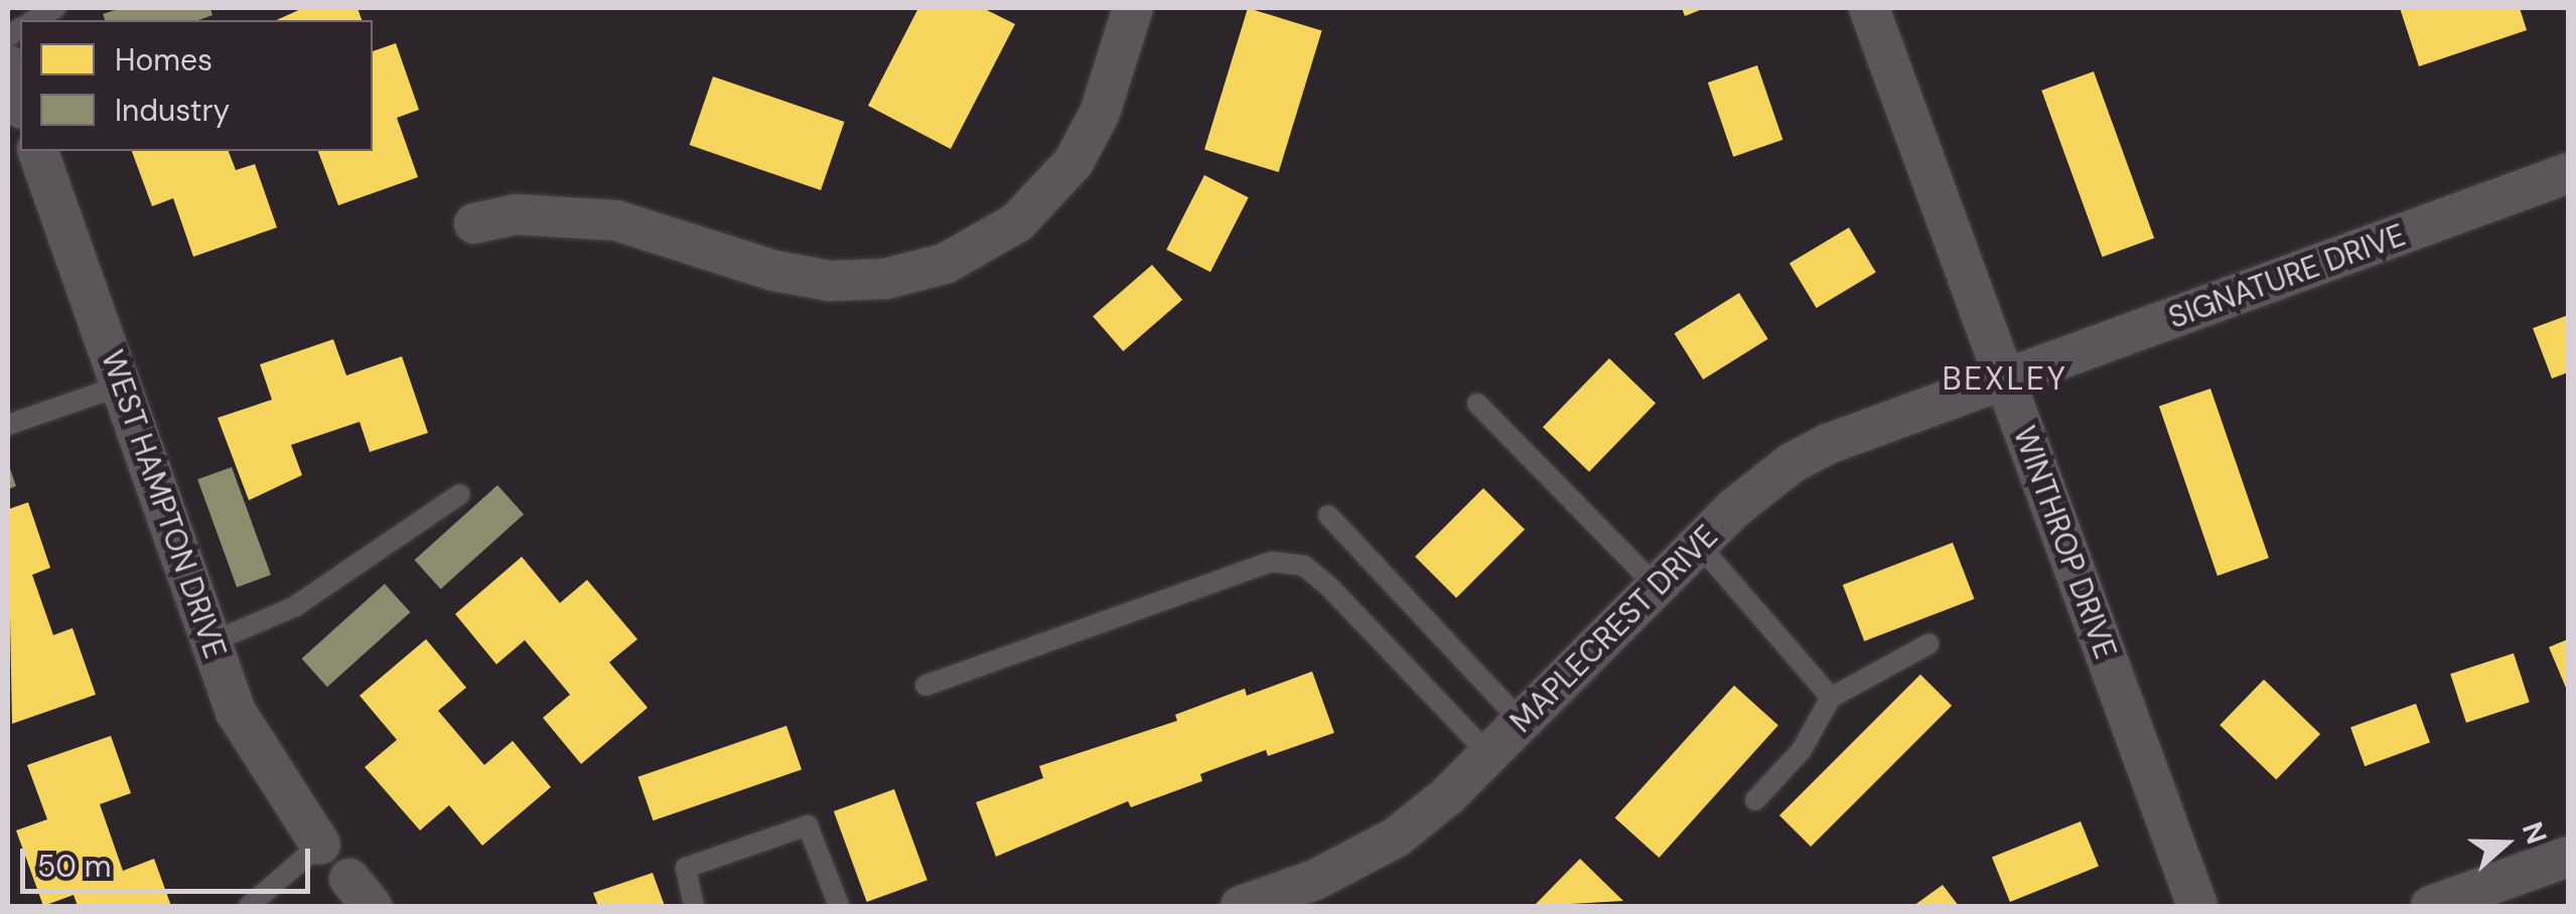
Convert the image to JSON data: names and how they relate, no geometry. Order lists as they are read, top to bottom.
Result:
{
  "streets": {
    "street": [
      "SIGNATURE DRIVE",
      "WEST HAMPTON DRIVE",
      "WINTHROP DRIVE",
      "MAPLECREST DRIVE"
    ]
  },
  "crossings": [
    ["SIGNATURE DRIVE", "WINTHROP DRIVE"],
    ["SIGNATURE DRIVE", "MAPLECREST DRIVE"],
    ["WINTHROP DRIVE", "MAPLECREST DRIVE"]
  ],
  "districts": ["BEXLEY"],
  "legend": ["Homes", "Industry"],
  "scale_bar": "50 m",
  "north": "right"
}
